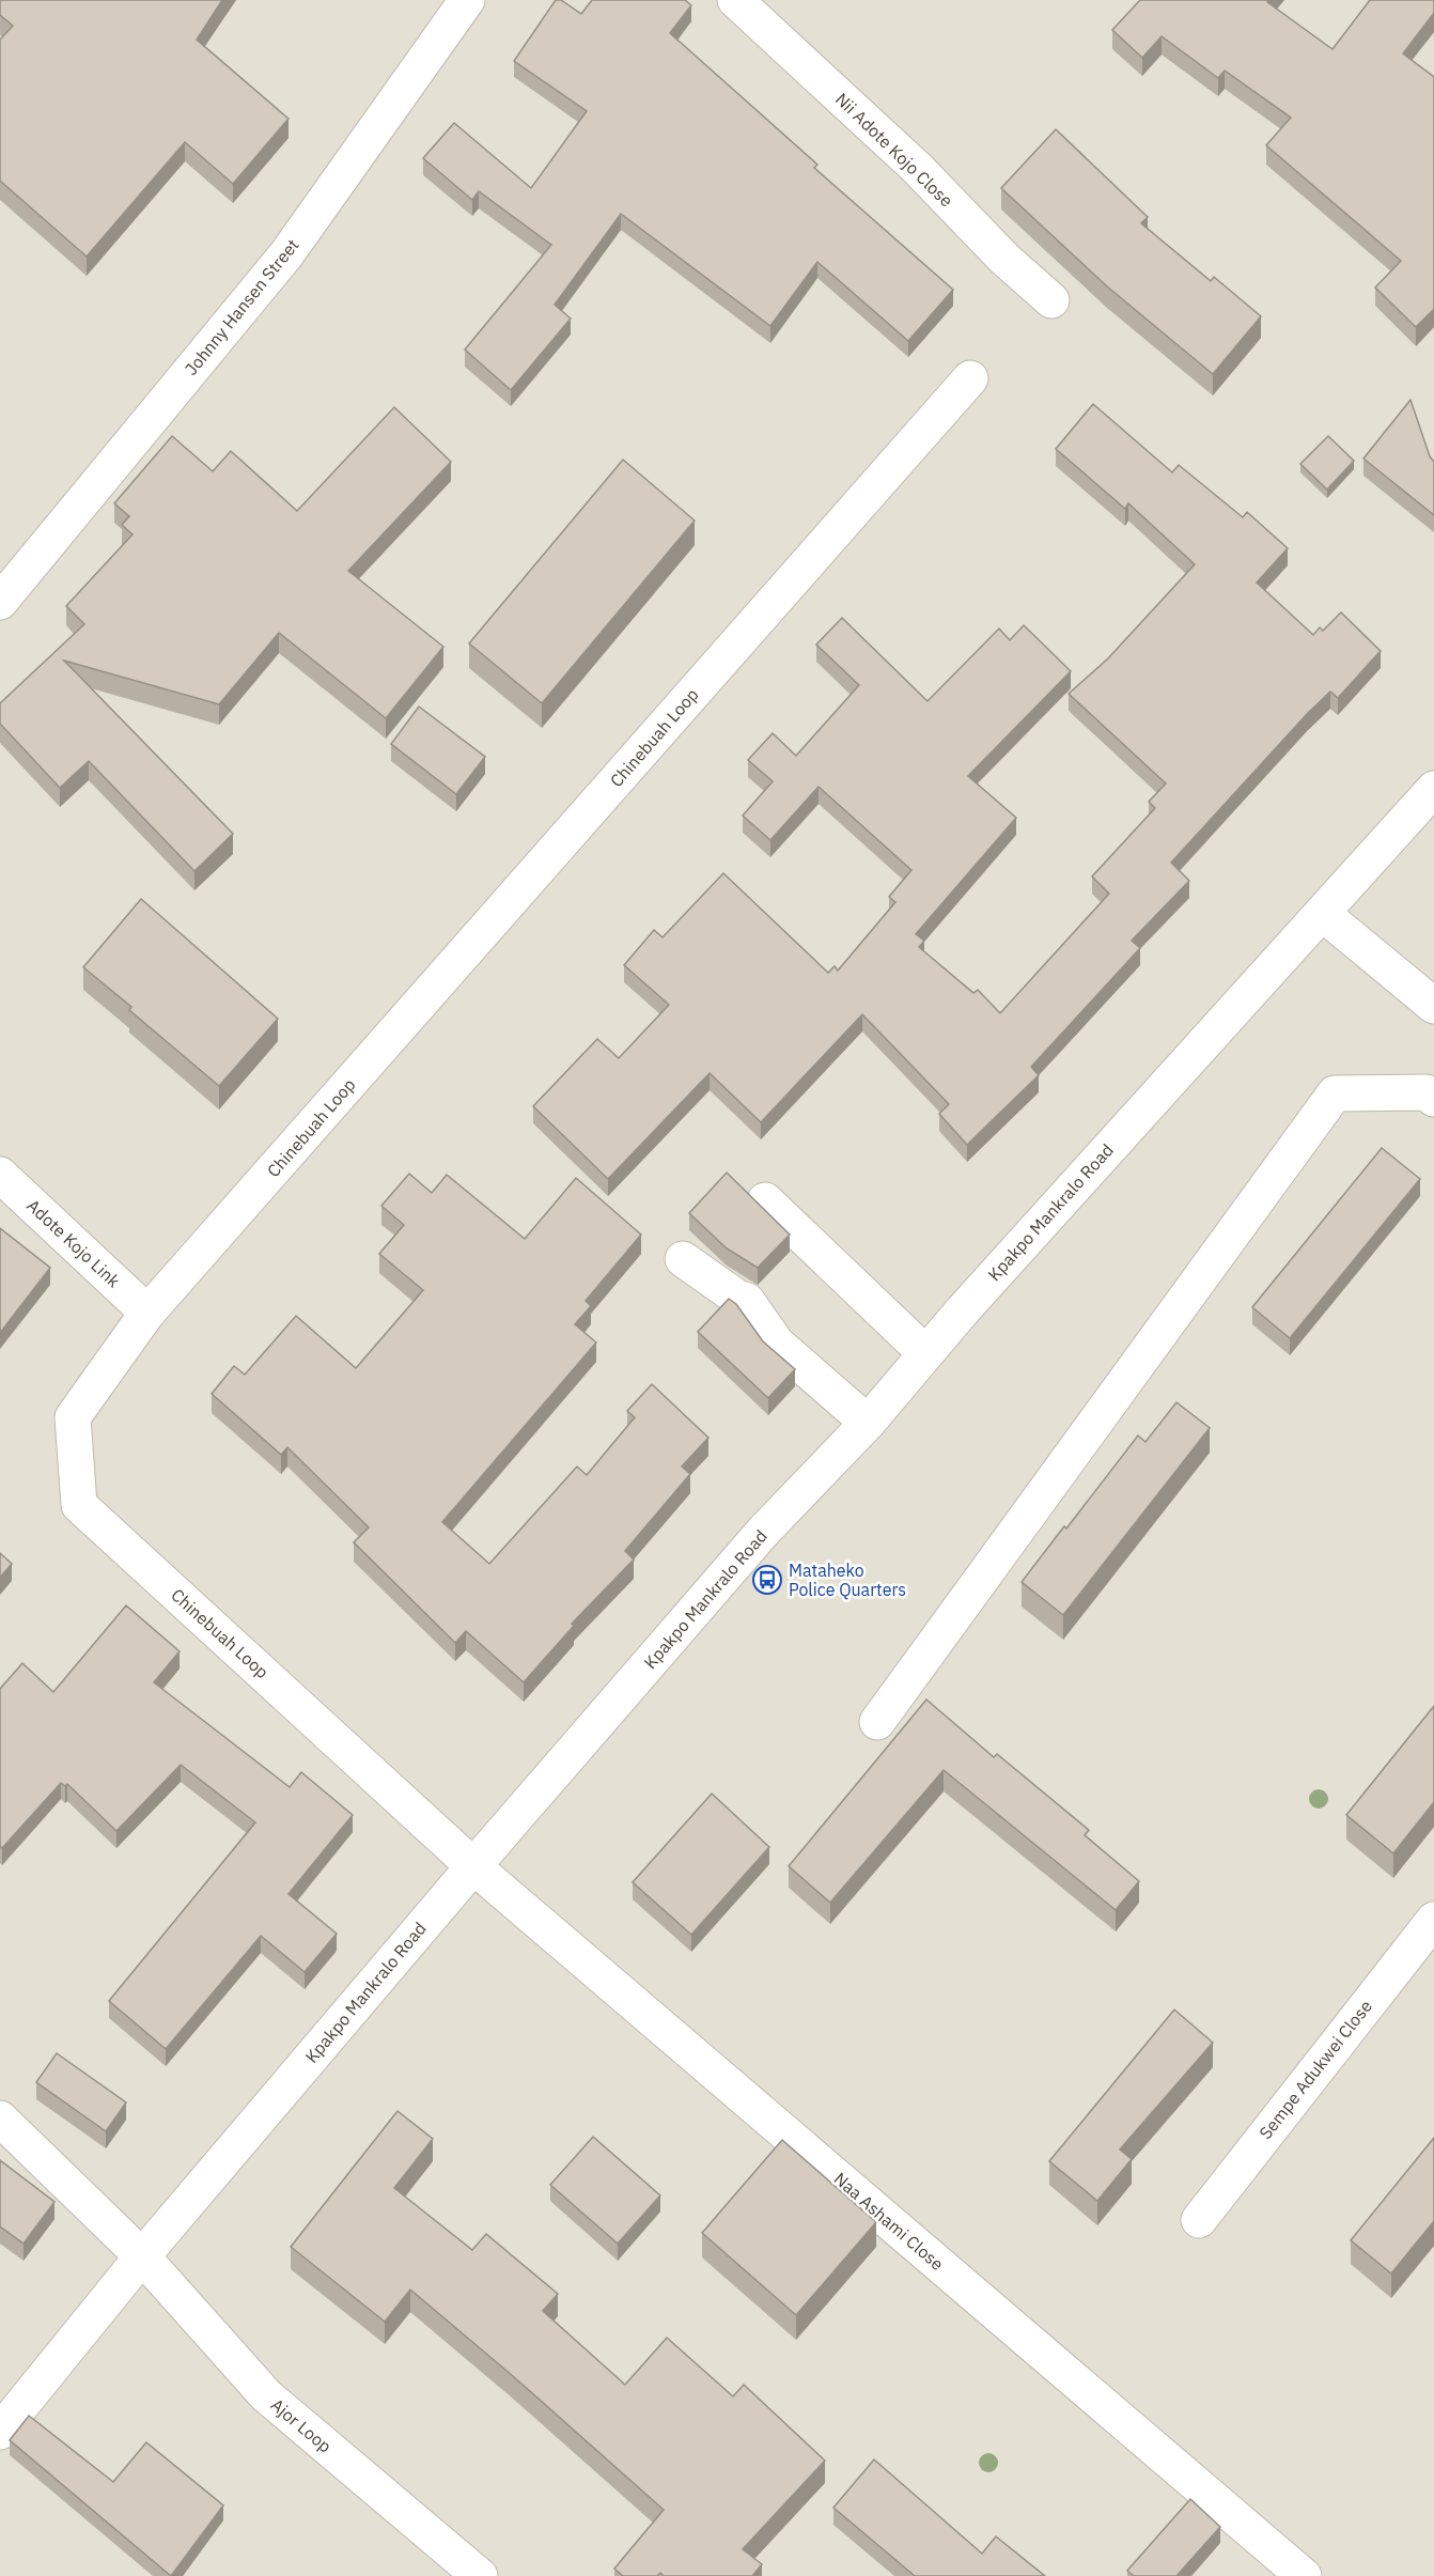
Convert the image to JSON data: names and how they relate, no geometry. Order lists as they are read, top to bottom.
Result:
{
  "streets": {
    "street": [
      "Nii Adote Kojo Close",
      "Johnny Hansen Street",
      "Chinebuah Loop",
      "Kpakpo Mankralo Road",
      "Adote Kojo Link",
      "Sempe Adukwei Close",
      "Naa Ashami Close",
      "Ajor Loop"
    ]
  },
  "crossings": [
    ["Chinebuah Loop", "Kpakpo Mankralo Road"],
    ["Chinebuah Loop", "Adote Kojo Link"],
    ["Chinebuah Loop", "Naa Ashami Close"],
    ["Kpakpo Mankralo Road", "Naa Ashami Close"],
    ["Kpakpo Mankralo Road", "Ajor Loop"]
  ],
  "places": {
    "bus stop": ["Mataheko Police Quarters"]
  }
}
